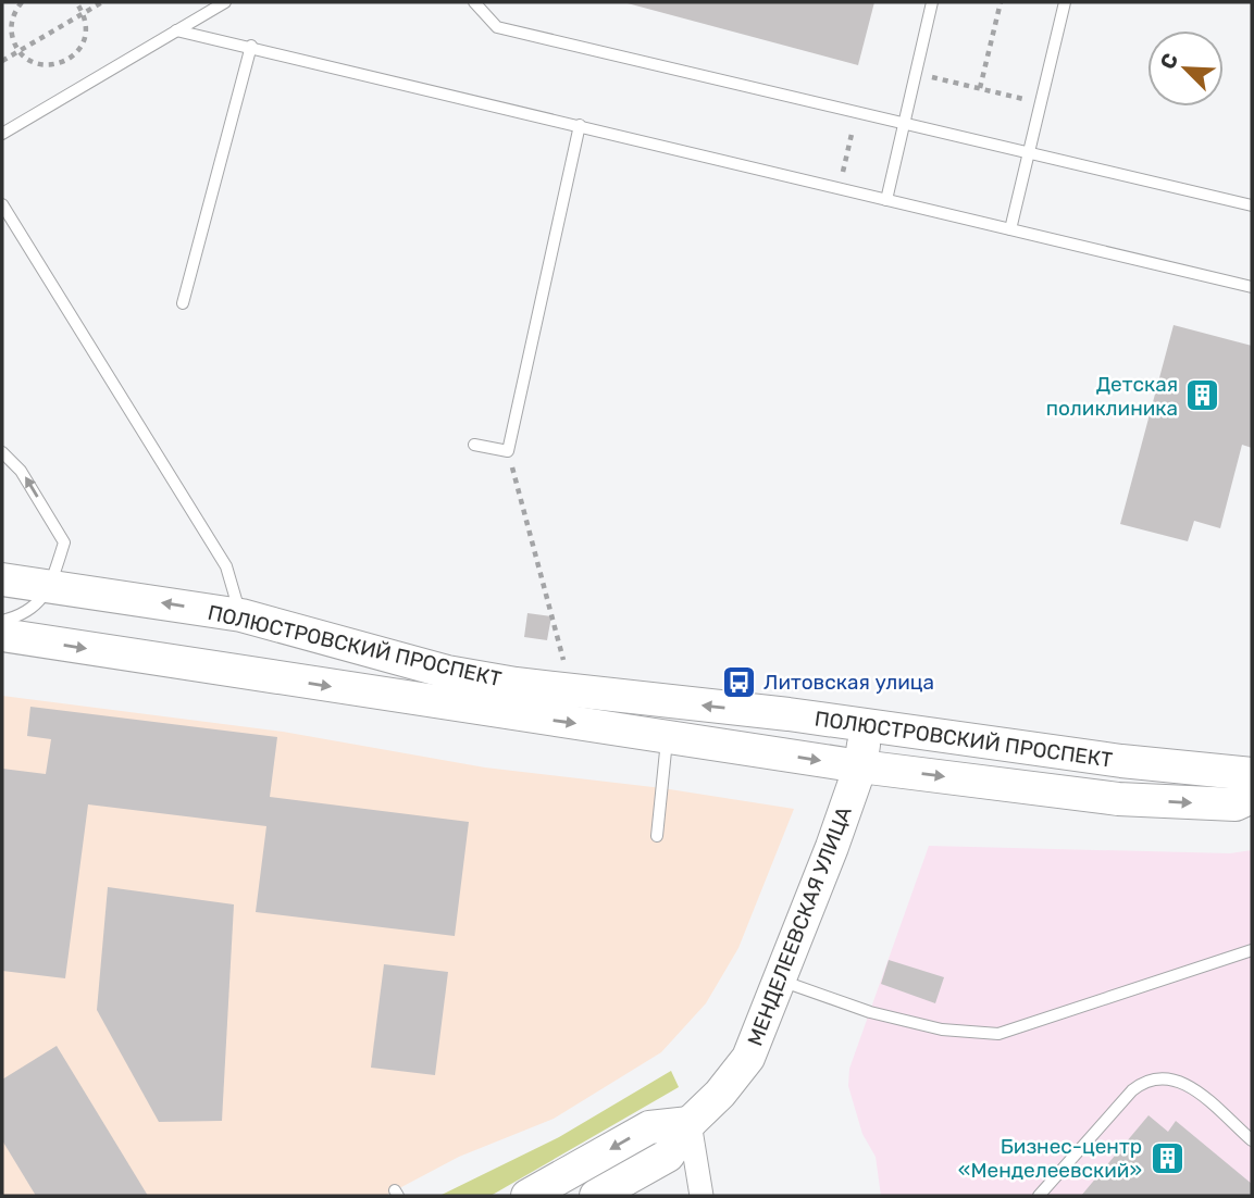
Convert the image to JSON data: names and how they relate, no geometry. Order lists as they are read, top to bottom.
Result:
{
  "streets": {
    "main road": ["ПОЛЮСТРОВСКИЙ ПРОСПЕКТ", "МЕНДЕЛЕЕВСКАЯ УЛИЦА"]
  },
  "crossings": [
    ["ПОЛЮСТРОВСКИЙ ПРОСПЕКТ", "МЕНДЕЛЕЕВСКАЯ УЛИЦА"]
  ],
  "places": {
    "building": ["Детская поликлиника", "Бизнес-центр «Менделеевский»"],
    "bus stop": ["Литовская улица"]
  },
  "north": "top left"
}
